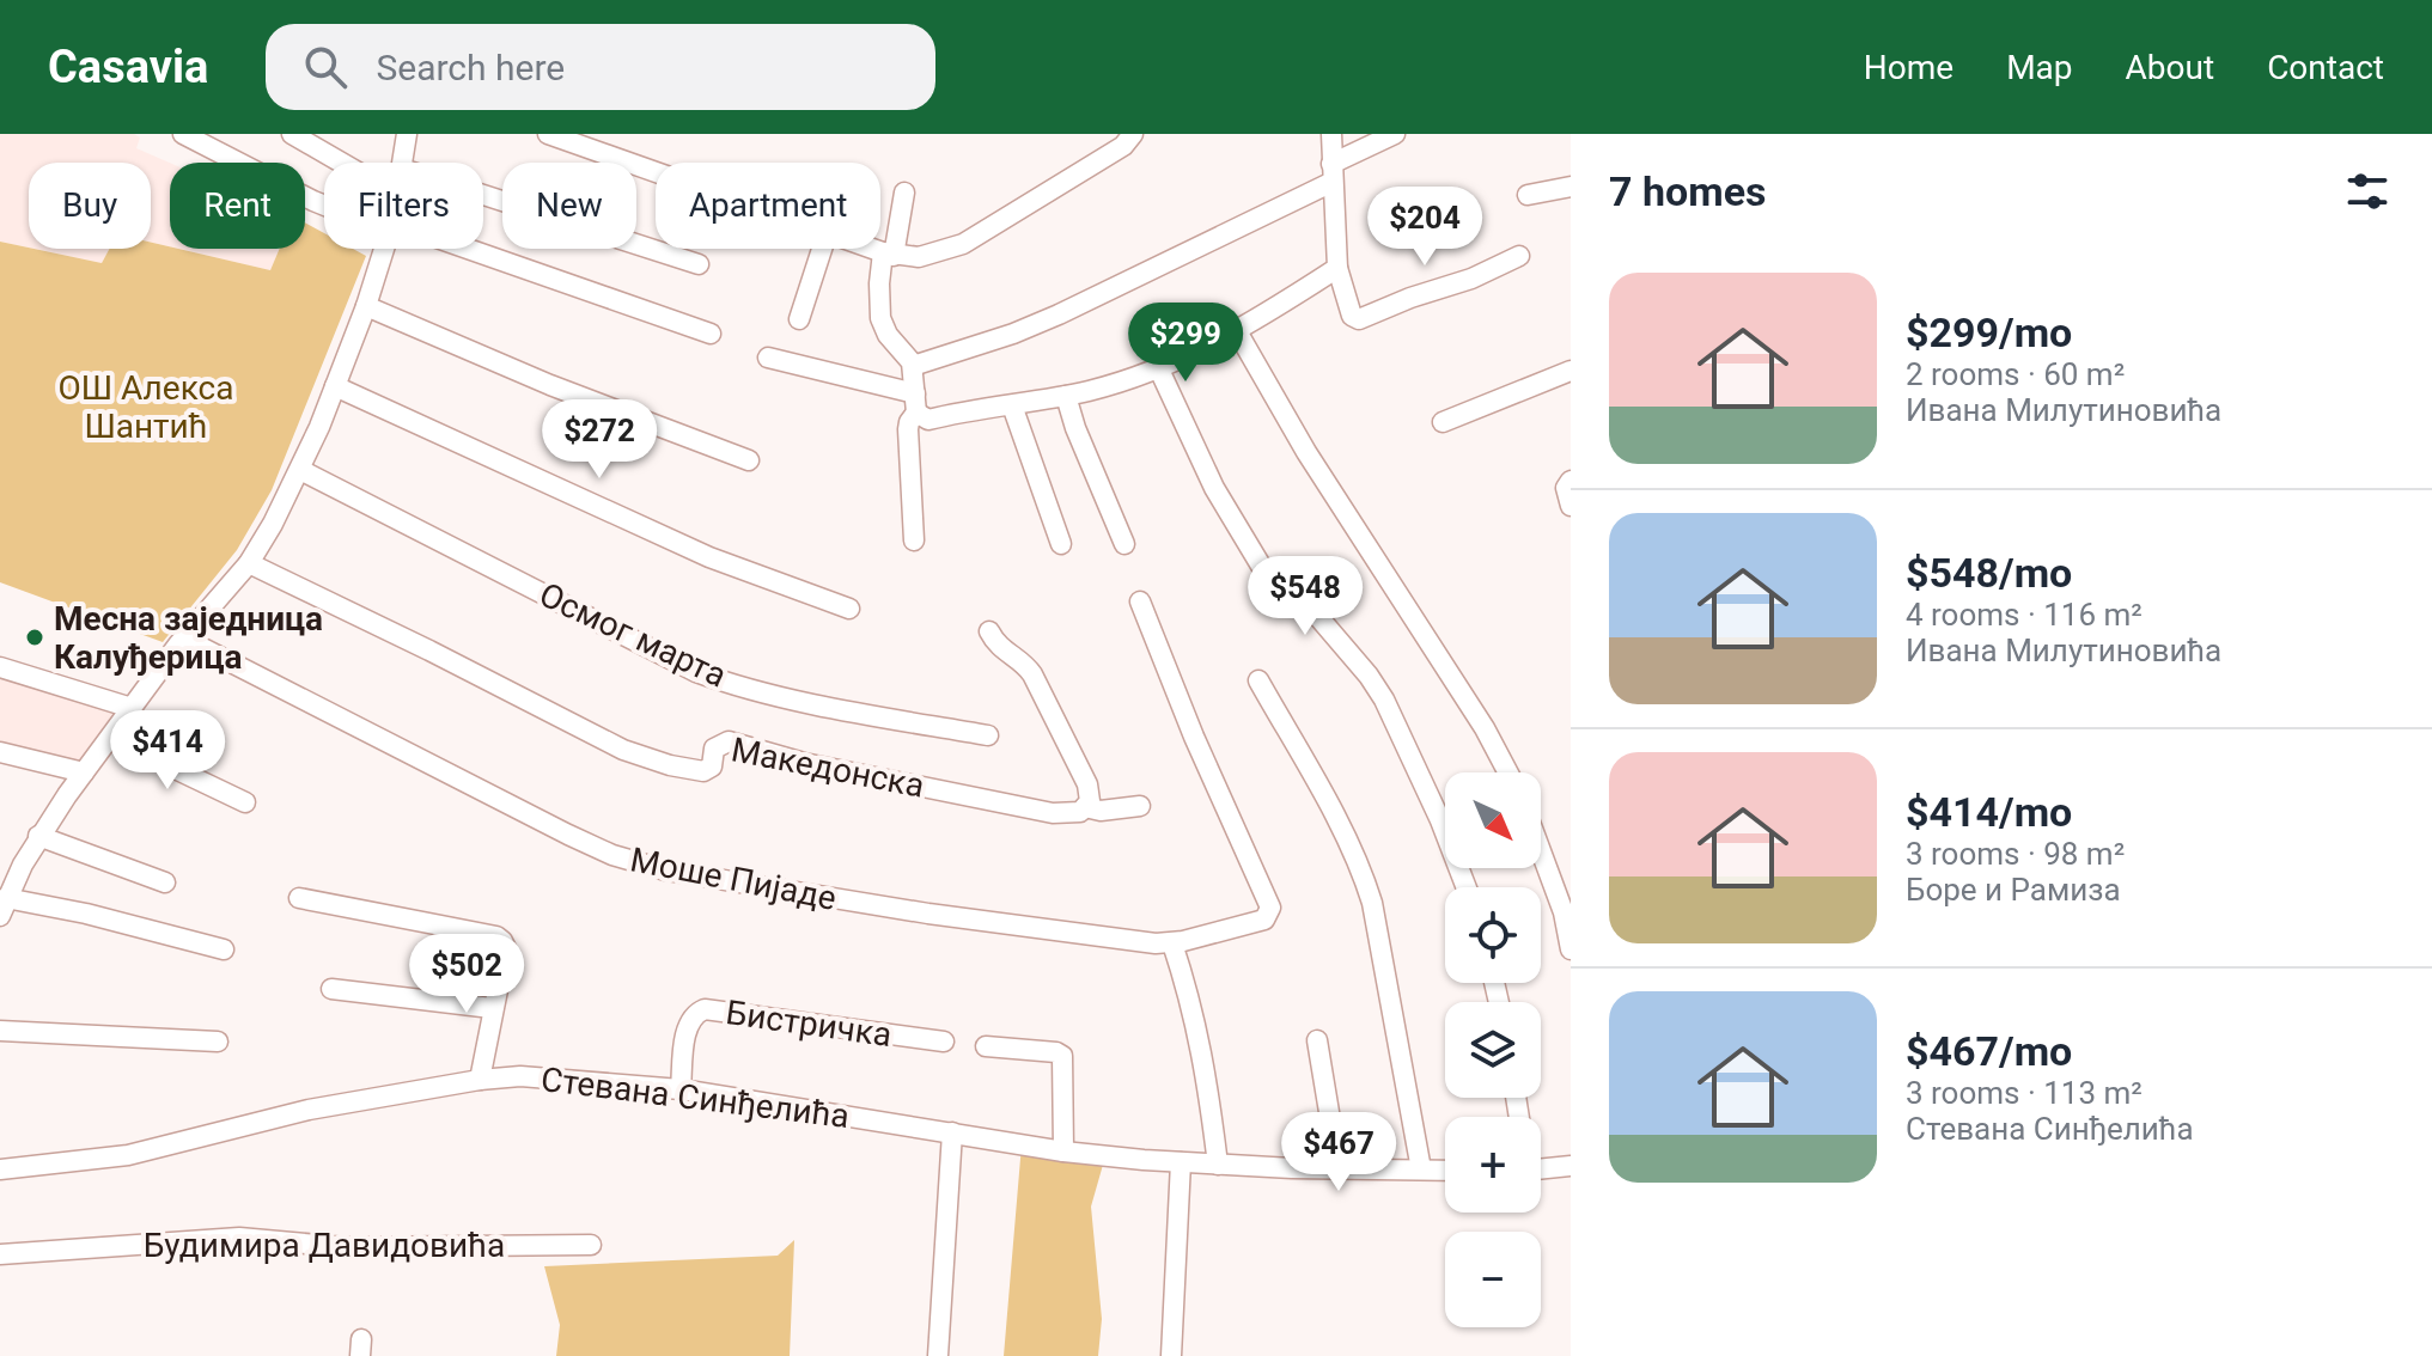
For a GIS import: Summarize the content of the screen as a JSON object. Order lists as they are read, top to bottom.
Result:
{
  "streets": {
    "street": [
      "Осмог марта",
      "Македонска",
      "Моше Пијаде",
      "Бистричка",
      "Стевана Синђелића",
      "Будимира Давидовића"
    ]
  },
  "crossings": [
    ["Бистричка", "Стевана Синђелића"]
  ],
  "parks": ["ОШ Алекса Шантић"],
  "places": ["Месна заједница Калуђерица"],
  "north": "bottom right",
  "page": {
    "header": "Casavia",
    "search": "Search here",
    "nav": [
      "Home",
      "Map",
      "About",
      "Contact"
    ],
    "heading": "7 homes",
    "chip": [
      "Buy",
      "Rent",
      "Filters",
      "New",
      "Apartment"
    ],
    "price": [
      "$204",
      "$299",
      "$272",
      "$548",
      "$414",
      "$502",
      "$467"
    ],
    "list": [
      {
        "name": "$299/mo",
        "note": "2 rooms · 60 m² · Ивана Милутиновића"
      },
      {
        "name": "$548/mo",
        "note": "4 rooms · 116 m² · Ивана Милутиновића"
      },
      {
        "name": "$414/mo",
        "note": "3 rooms · 98 m² · Боре и Рамиза"
      },
      {
        "name": "$467/mo",
        "note": "3 rooms · 113 m² · Стевана Синђелића"
      }
    ],
    "map_buttons": ["+", "−"]
  }
}
